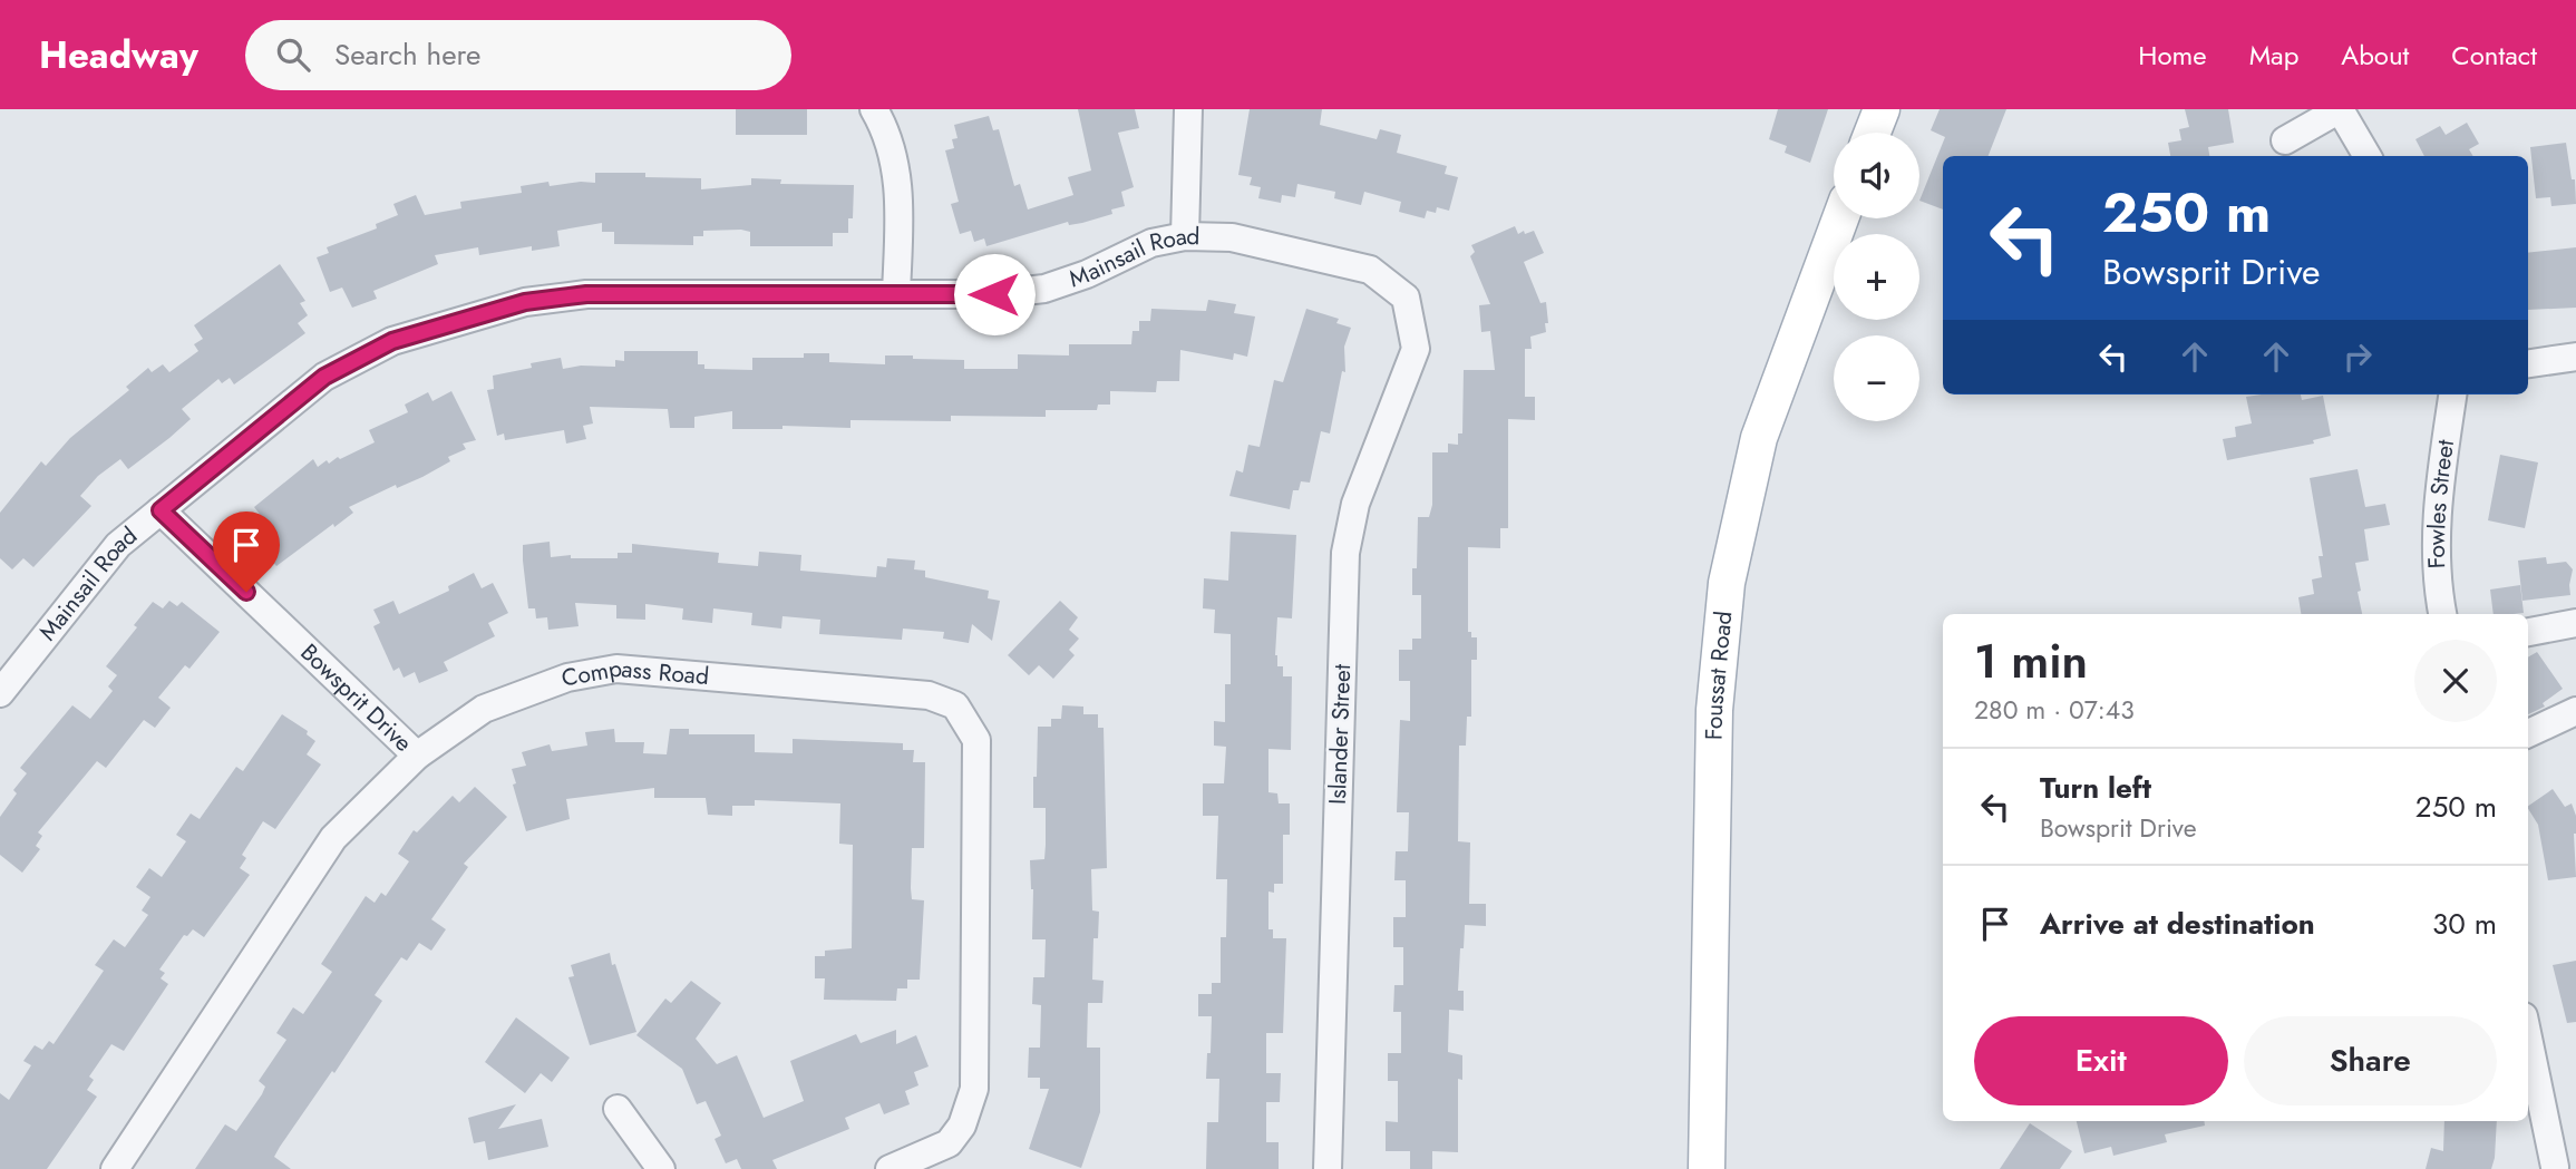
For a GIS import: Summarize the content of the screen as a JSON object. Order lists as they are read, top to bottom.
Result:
{
  "streets": {
    "main road": ["Foussat Road"],
    "street": [
      "Mainsail Road",
      "Fowles Street",
      "Compass Road",
      "Bowsprit Drive",
      "Islander Street"
    ]
  },
  "crossings": [
    ["Mainsail Road", "Bowsprit Drive"],
    ["Mainsail Road", "Islander Street"],
    ["Compass Road", "Bowsprit Drive"]
  ],
  "page": {
    "header": "Headway",
    "search": "Search here",
    "nav": [
      "Home",
      "Map",
      "About",
      "Contact"
    ],
    "map_buttons": ["+", "−"],
    "turn": ["250 m", "Bowsprit Drive"],
    "heading": ["1 min", "280 m · 07:43"],
    "list": [
      {
        "name": "Turn left",
        "note": "Bowsprit Drive",
        "value": "250 m"
      },
      {
        "name": "Arrive at destination",
        "value": "30 m"
      }
    ],
    "buttons": ["Exit", "Share"]
  }
}
